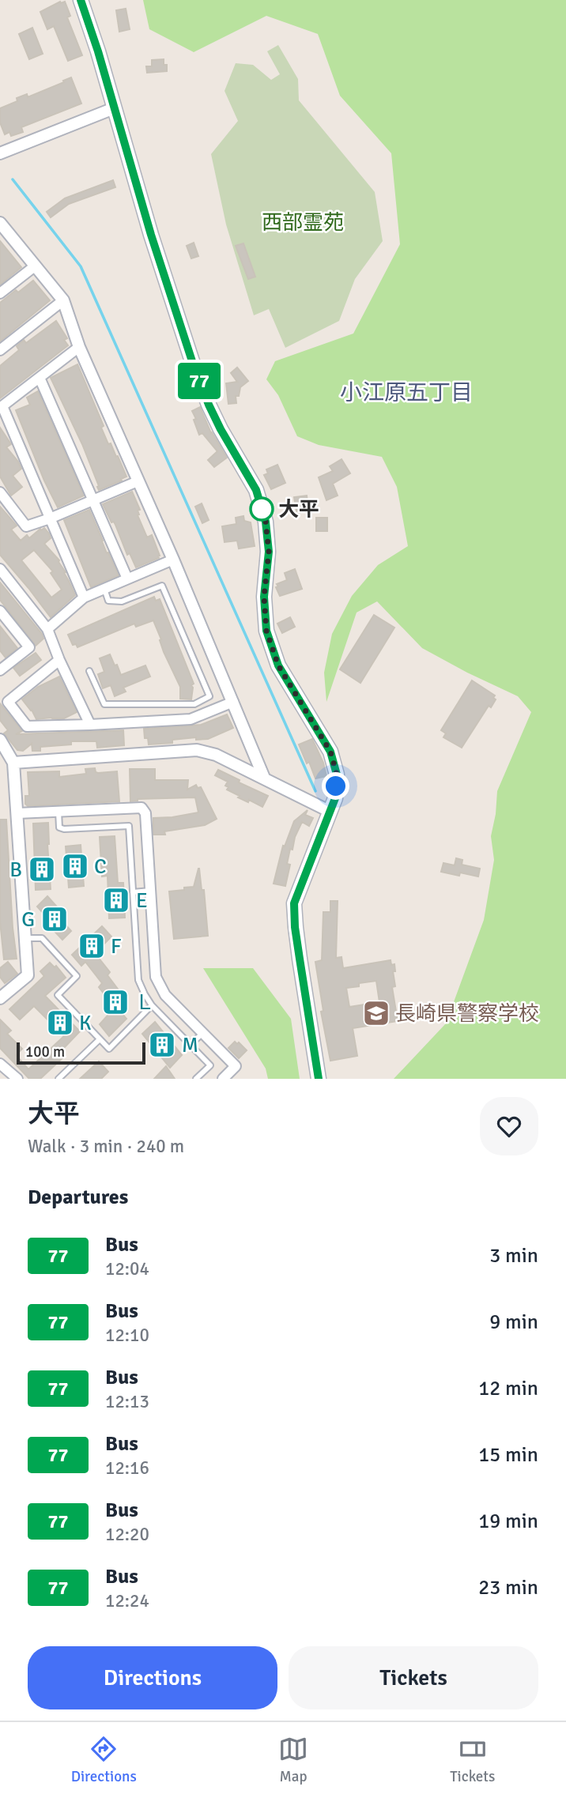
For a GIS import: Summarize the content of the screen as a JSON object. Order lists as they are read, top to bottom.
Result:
{
  "districts": ["小江原五丁目"],
  "parks": ["西部霊苑"],
  "places": {
    "other": ["大平"],
    "building": [
      "C",
      "B",
      "E",
      "G",
      "F",
      "Ｌ",
      "K",
      "M"
    ],
    "school or university": ["長崎県警察学校"]
  },
  "lines": ["bus line 77"],
  "scale_bar": "100 m",
  "page": {
    "on_map": "77",
    "scale": "100 m",
    "heading": [
      ["大平", "Walk · 3 min · 240 m"],
      "Departures"
    ],
    "list": [
      {
        "mark": "77",
        "name": "Bus",
        "note": "12:04",
        "value": "3 min"
      },
      {
        "mark": "77",
        "name": "Bus",
        "note": "12:10",
        "value": "9 min"
      },
      {
        "mark": "77",
        "name": "Bus",
        "note": "12:13",
        "value": "12 min"
      },
      {
        "mark": "77",
        "name": "Bus",
        "note": "12:16",
        "value": "15 min"
      },
      {
        "mark": "77",
        "name": "Bus",
        "note": "12:20",
        "value": "19 min"
      },
      {
        "mark": "77",
        "name": "Bus",
        "note": "12:24",
        "value": "23 min"
      }
    ],
    "buttons": ["Directions", "Tickets"],
    "tabs": ["Directions", "Map", "Tickets"]
  }
}
